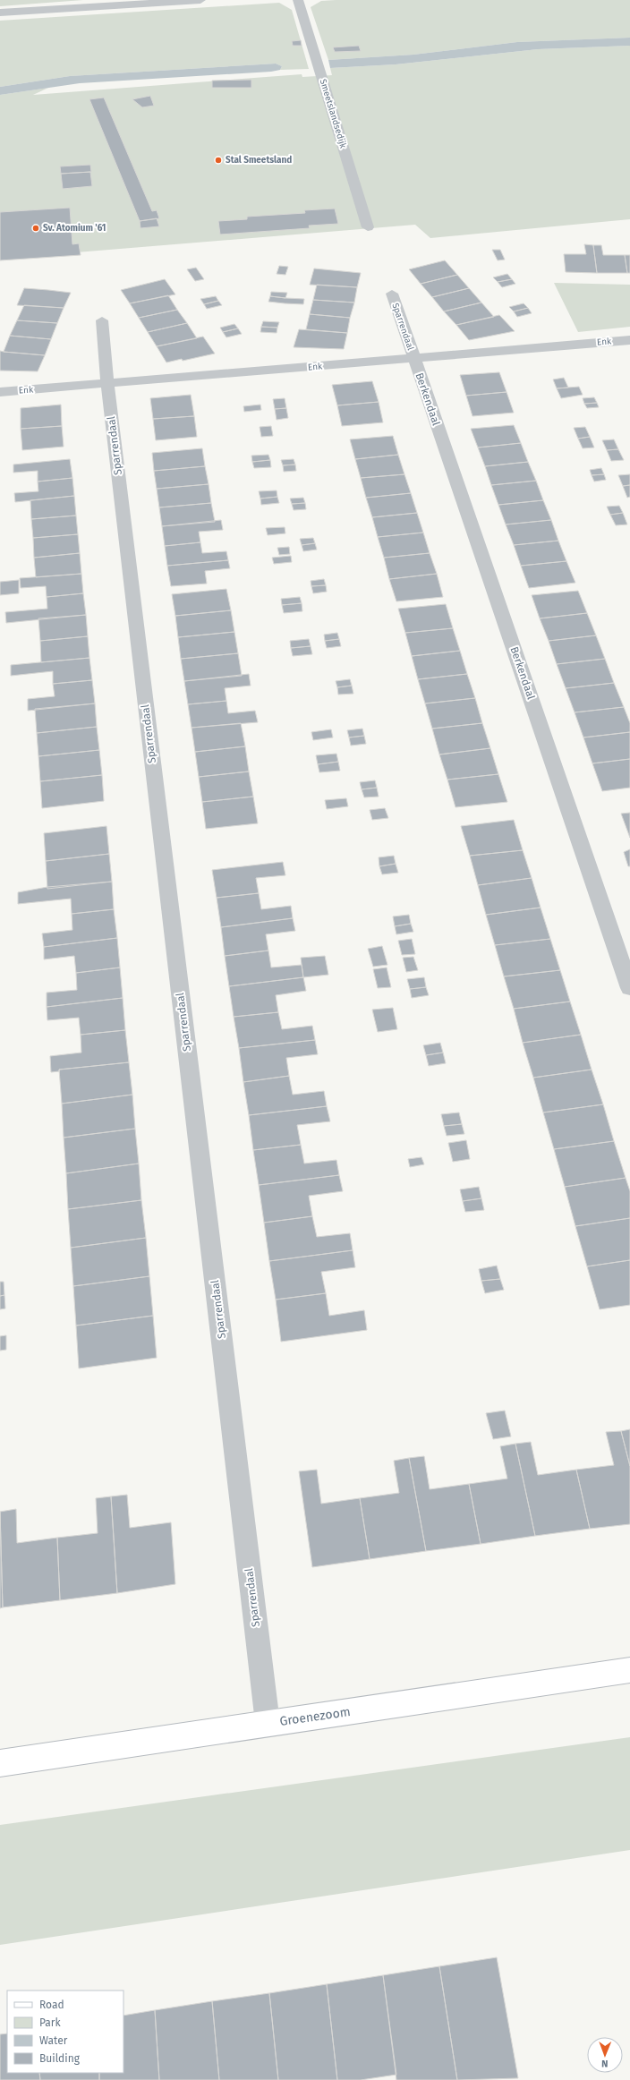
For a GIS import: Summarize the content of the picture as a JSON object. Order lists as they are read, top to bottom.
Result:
{
  "streets": {
    "street": [
      "Smeetslandsedijk",
      "Sparrendaal",
      "Enk",
      "Berkendaal",
      "Groenezoom"
    ]
  },
  "crossings": [
    ["Sparrendaal", "Enk"],
    ["Sparrendaal", "Berkendaal"],
    ["Sparrendaal", "Groenezoom"],
    ["Enk", "Berkendaal"]
  ],
  "places": ["Stal Smeetsland", "Sv. Atomium '61"],
  "legend": [
    "Road",
    "Park",
    "Water",
    "Building"
  ],
  "north": "bottom"
}
